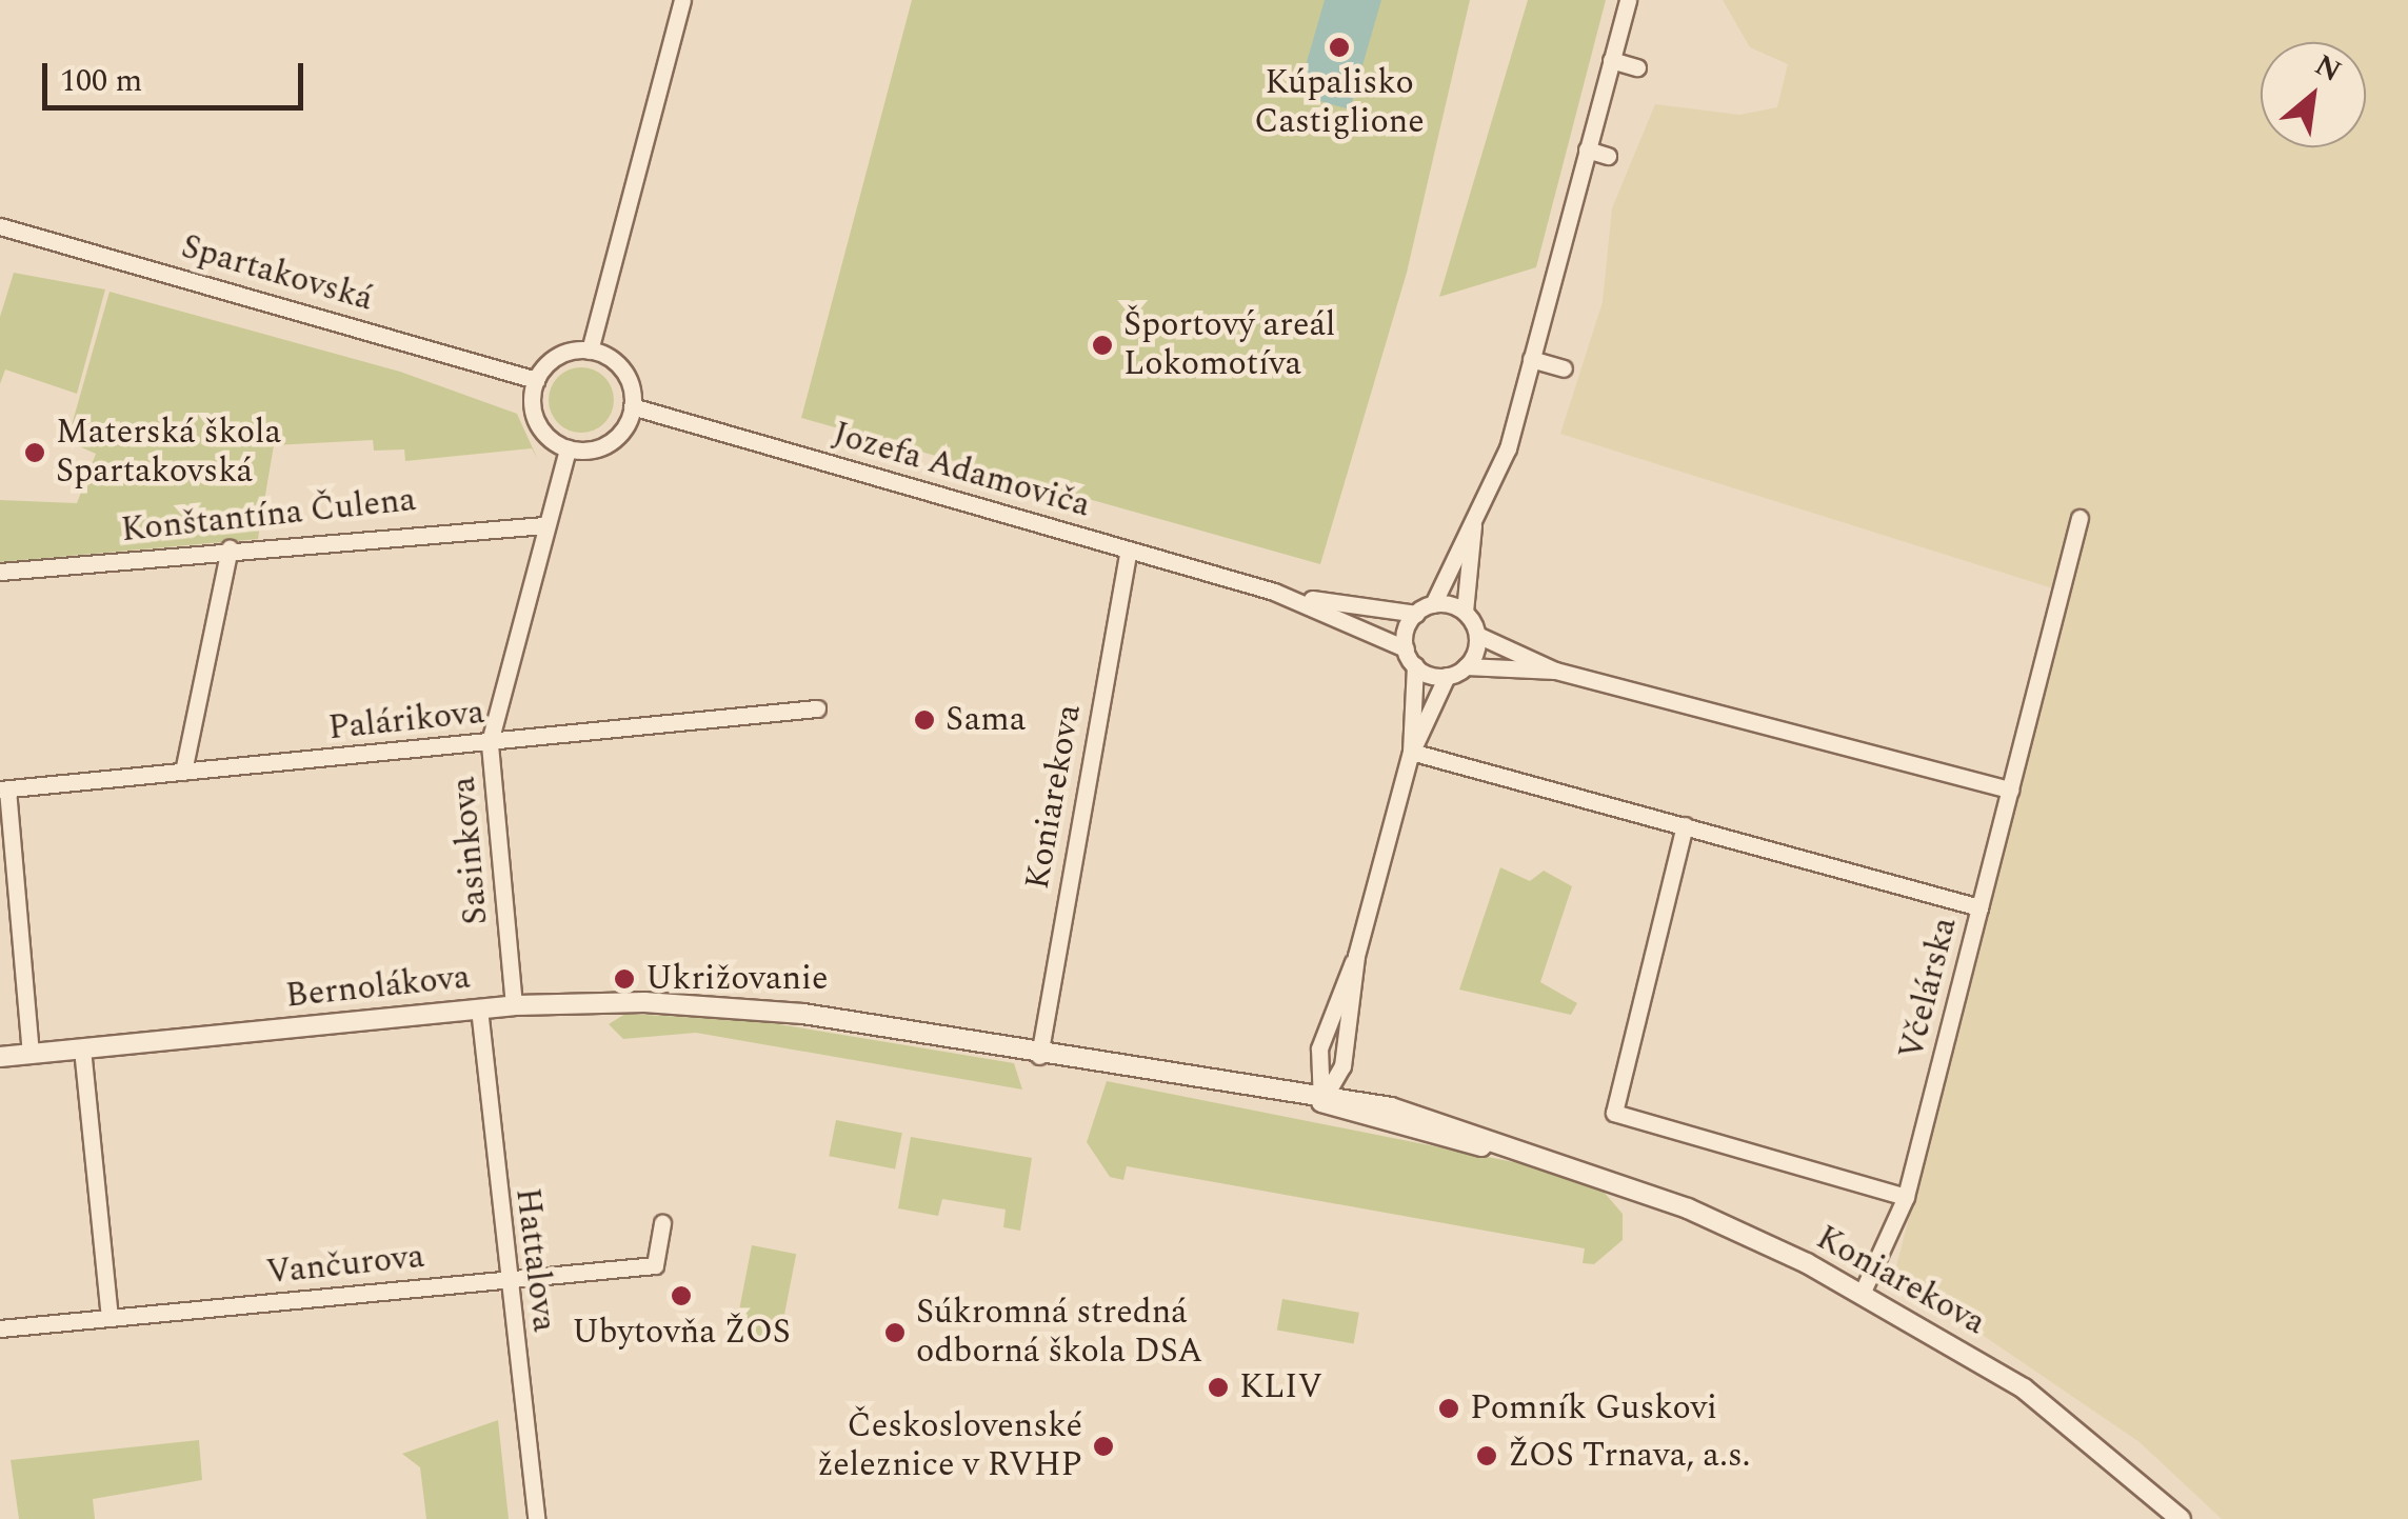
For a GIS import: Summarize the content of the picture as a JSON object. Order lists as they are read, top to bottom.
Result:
{
  "streets": {
    "street": [
      "Spartakovská",
      "Jozefa Adamoviča",
      "Konštantína Čulena",
      "Palárikova",
      "Koniarekova",
      "Sasinkova",
      "Bernolákova",
      "Včelárska",
      "Hattalova",
      "Vančurova"
    ]
  },
  "crossings": [
    ["Spartakovská", "Jozefa Adamoviča"],
    ["Spartakovská", "Sasinkova"],
    ["Jozefa Adamoviča", "Koniarekova"],
    ["Jozefa Adamoviča", "Sasinkova"],
    ["Konštantína Čulena", "Sasinkova"],
    ["Palárikova", "Sasinkova"],
    ["Koniarekova", "Bernolákova"],
    ["Koniarekova", "Včelárska"],
    ["Sasinkova", "Bernolákova"],
    ["Bernolákova", "Hattalova"],
    ["Hattalova", "Vančurova"]
  ],
  "places": [
    "Kúpalisko Castiglione",
    "Športový areál Lokomotíva",
    "Materská škola Spartakovská",
    "Sama",
    "Ukrižovanie",
    "Ubytovňa ŽOS",
    "Súkromná stredná odborná škola DSA",
    "KLIV",
    "Pomník Guskovi",
    "Československé železnice v RVHP",
    "ŽOS Trnava, a.s."
  ],
  "scale_bar": "100 m",
  "north": "top right"
}
